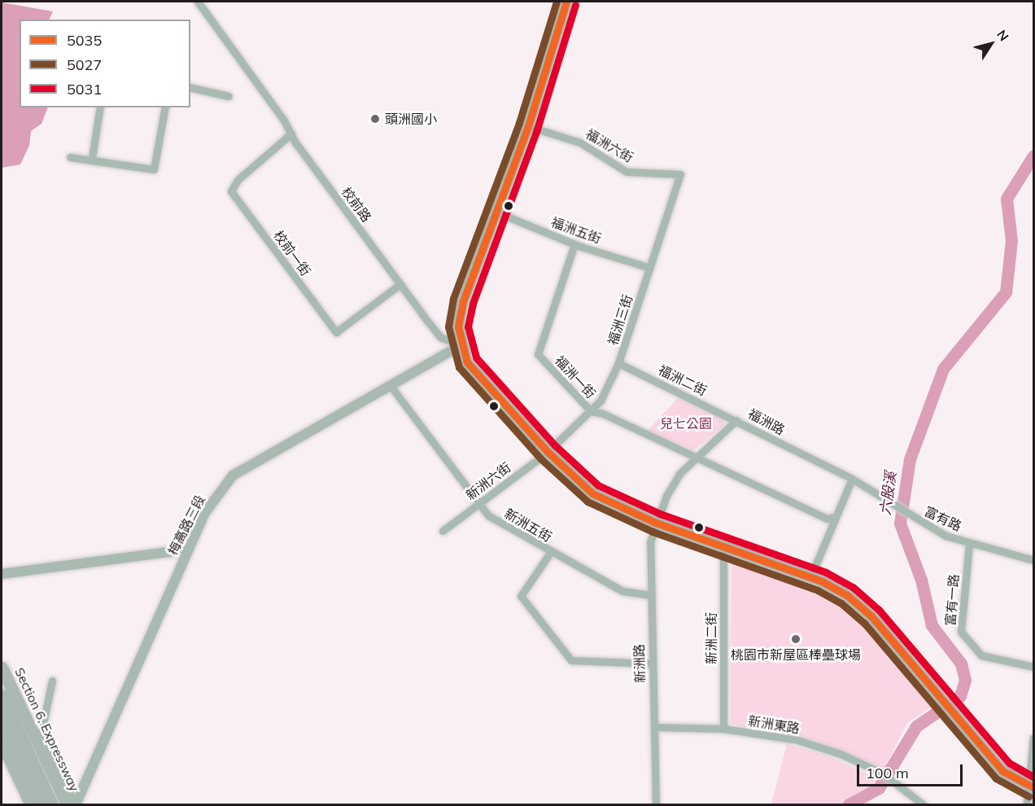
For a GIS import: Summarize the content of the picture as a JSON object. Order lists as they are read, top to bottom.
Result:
{
  "streets": {
    "main road": ["Section 6, Expressway"],
    "street": [
      "福洲六街",
      "校前路",
      "福洲五街",
      "校前一街",
      "福洲三街",
      "福洲一街",
      "福洲二街",
      "福洲路",
      "新洲六街",
      "富有路",
      "梅高路三段",
      "新洲五街",
      "富有一路",
      "新洲二街",
      "新洲路",
      "新洲東路"
    ]
  },
  "crossings": [
    ["福洲六街", "福洲三街"],
    ["校前路", "校前一街"],
    ["校前路", "梅高路三段"],
    ["福洲五街", "福洲三街"],
    ["福洲五街", "福洲一街"],
    ["福洲三街", "福洲一街"],
    ["福洲三街", "福洲二街"],
    ["福洲三街", "新洲六街"],
    ["福洲一街", "福洲路"],
    ["福洲二街", "福洲路"],
    ["福洲路", "富有路"],
    ["福洲路", "新洲路"],
    ["新洲六街", "新洲五街"],
    ["富有路", "富有一路"],
    ["梅高路三段", "新洲五街"],
    ["新洲五街", "新洲路"],
    ["新洲二街", "新洲東路"],
    ["新洲路", "新洲東路"]
  ],
  "water": ["六股溪"],
  "parks": ["兒七公園"],
  "places": ["頭洲國小", "桃園市新屋區棒壘球場"],
  "lines": ["transit line 5035", "transit line 5027", "transit line 5031"],
  "legend": ["5035", "5027", "5031"],
  "scale_bar": "100 m",
  "north": "top right"
}
